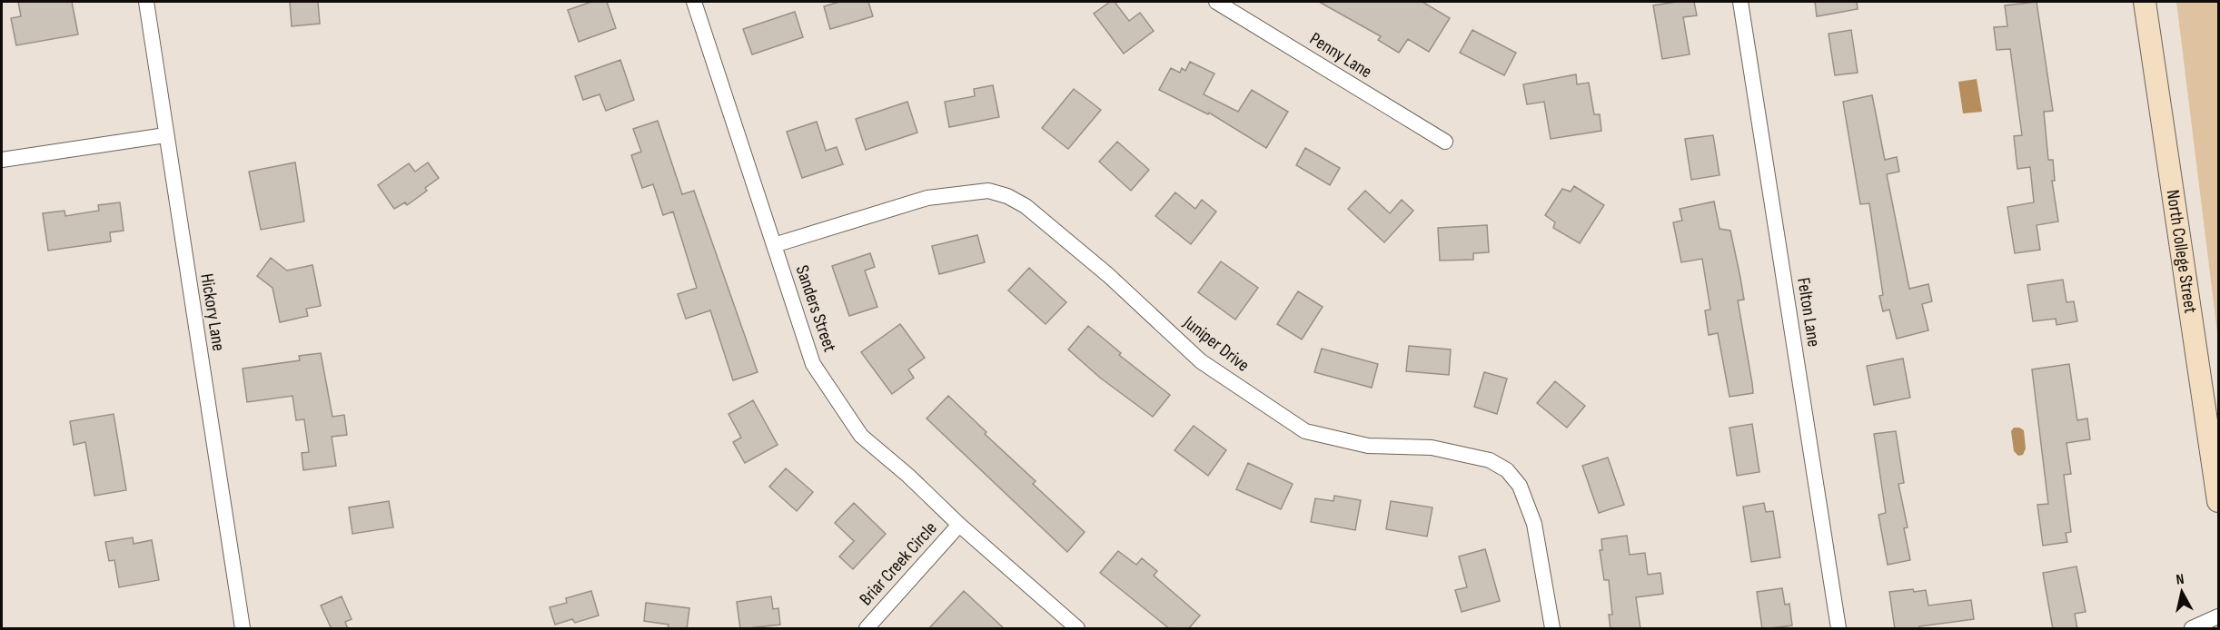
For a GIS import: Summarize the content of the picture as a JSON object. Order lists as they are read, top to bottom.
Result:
{
  "streets": {
    "main road": ["North College Street"],
    "street": [
      "Penny Lane",
      "Sanders Street",
      "Hickory Lane",
      "Felton Lane",
      "Juniper Drive",
      "Briar Creek Circle"
    ]
  },
  "crossings": [
    ["Sanders Street", "Juniper Drive"],
    ["Sanders Street", "Briar Creek Circle"]
  ],
  "north": "top"
}
